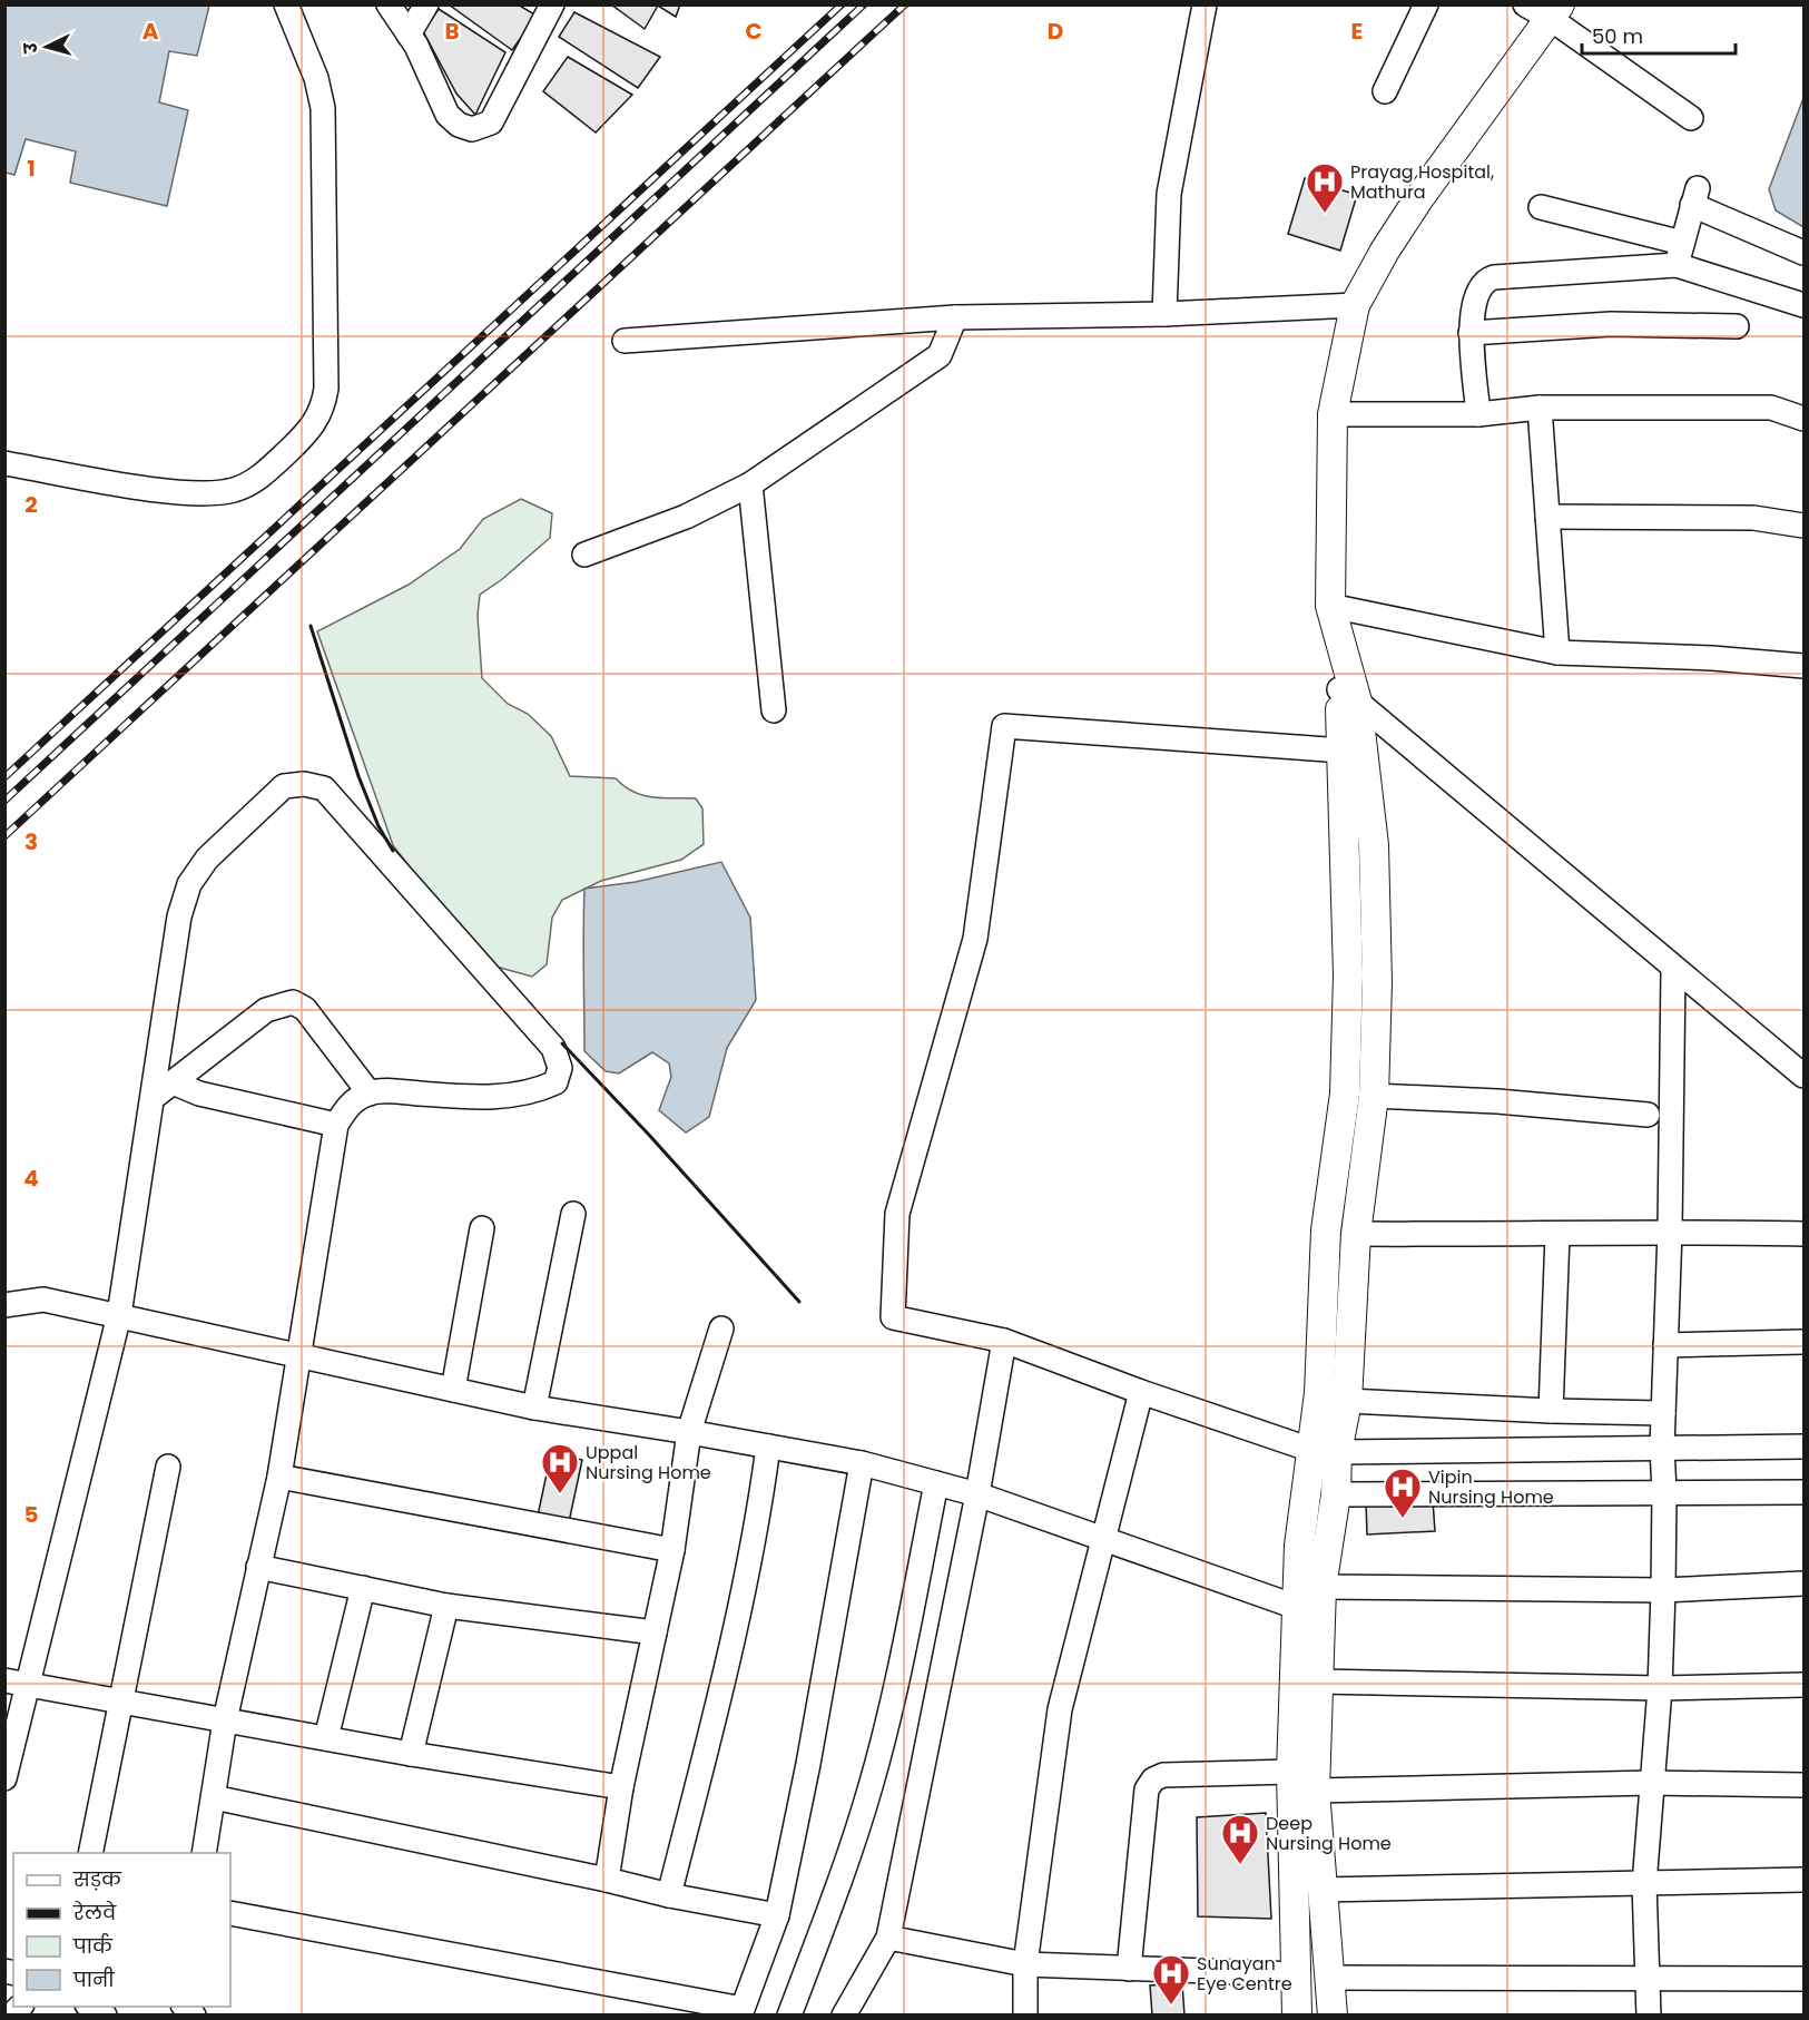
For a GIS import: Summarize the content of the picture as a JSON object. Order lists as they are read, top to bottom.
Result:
{
  "places": {
    "hospital": [
      "Prayag Hospital, Mathura",
      "Uppal Nursing Home",
      "Vipin Nursing Home",
      "Deep Nursing Home",
      "Sunayan Eye Centre"
    ]
  },
  "legend": [
    "सड़क",
    "रेलवे",
    "पार्क",
    "पानी"
  ],
  "scale_bar": "50 m",
  "north": "left",
  "grid": {
    "columns": [
      "A",
      "B",
      "C",
      "D",
      "E"
    ],
    "rows": [
      "1",
      "2",
      "3",
      "4",
      "5"
    ]
  }
}
